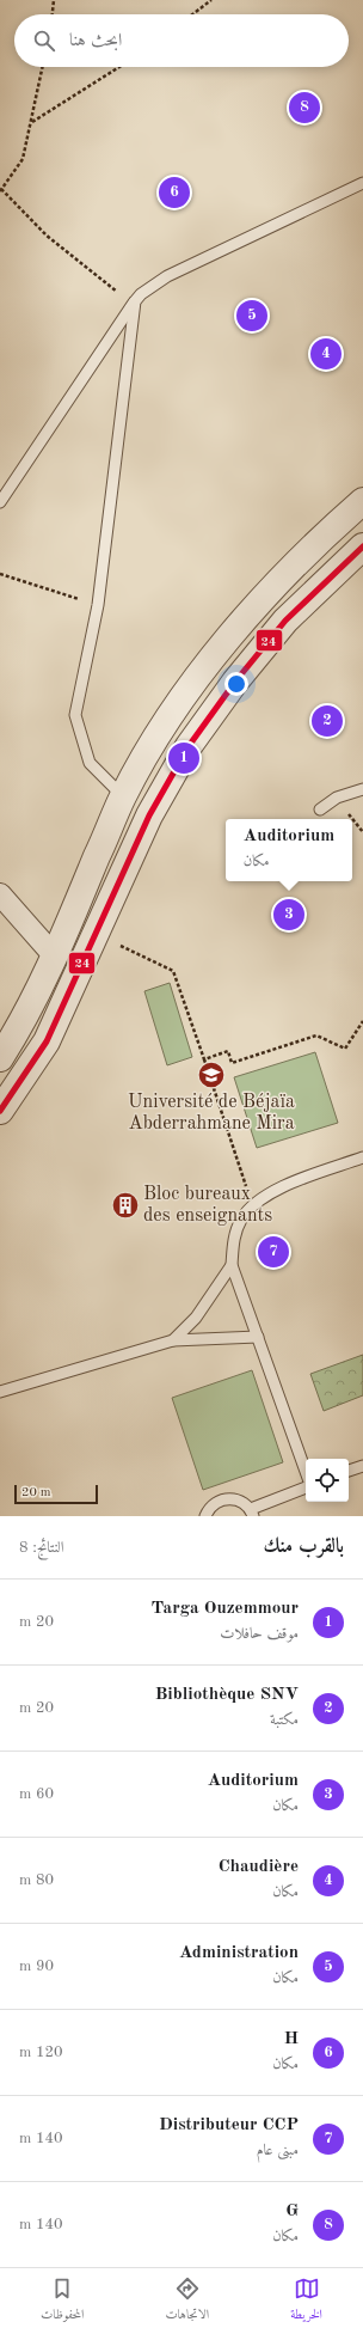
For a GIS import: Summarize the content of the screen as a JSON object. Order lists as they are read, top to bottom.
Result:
{
  "places": {
    "school or university": ["Université de Béjaïa Abderrahmane Mira"],
    "building": ["Bloc bureaux des enseignants"]
  },
  "lines": ["transit line 24"],
  "scale_bar": "20 m",
  "page": {
    "search": "ابحث هنا",
    "pins": [
      "8",
      "6",
      "5",
      "4",
      "2",
      "1",
      "3",
      "7"
    ],
    "popup": ["Auditorium", "مكان"],
    "scale": "20 m",
    "heading": ["بالقرب منك", "النتائج: 8"],
    "list": [
      {
        "mark": "1",
        "name": "Targa Ouzemmour",
        "note": "موقف حافلات",
        "value": "20 m"
      },
      {
        "mark": "2",
        "name": "Bibliothèque SNV",
        "note": "مكتبة",
        "value": "20 m"
      },
      {
        "mark": "3",
        "name": "Auditorium",
        "note": "مكان",
        "value": "60 m"
      },
      {
        "mark": "4",
        "name": "Chaudière",
        "note": "مكان",
        "value": "80 m"
      },
      {
        "mark": "5",
        "name": "Administration",
        "note": "مكان",
        "value": "90 m"
      },
      {
        "mark": "6",
        "name": "H",
        "note": "مكان",
        "value": "120 m"
      },
      {
        "mark": "7",
        "name": "Distributeur CCP",
        "note": "مبنى عام",
        "value": "140 m"
      },
      {
        "mark": "8",
        "name": "G",
        "note": "مكان",
        "value": "140 m"
      }
    ],
    "nav": ["الخريطة", "الاتجاهات", "المحفوظات"]
  }
}
